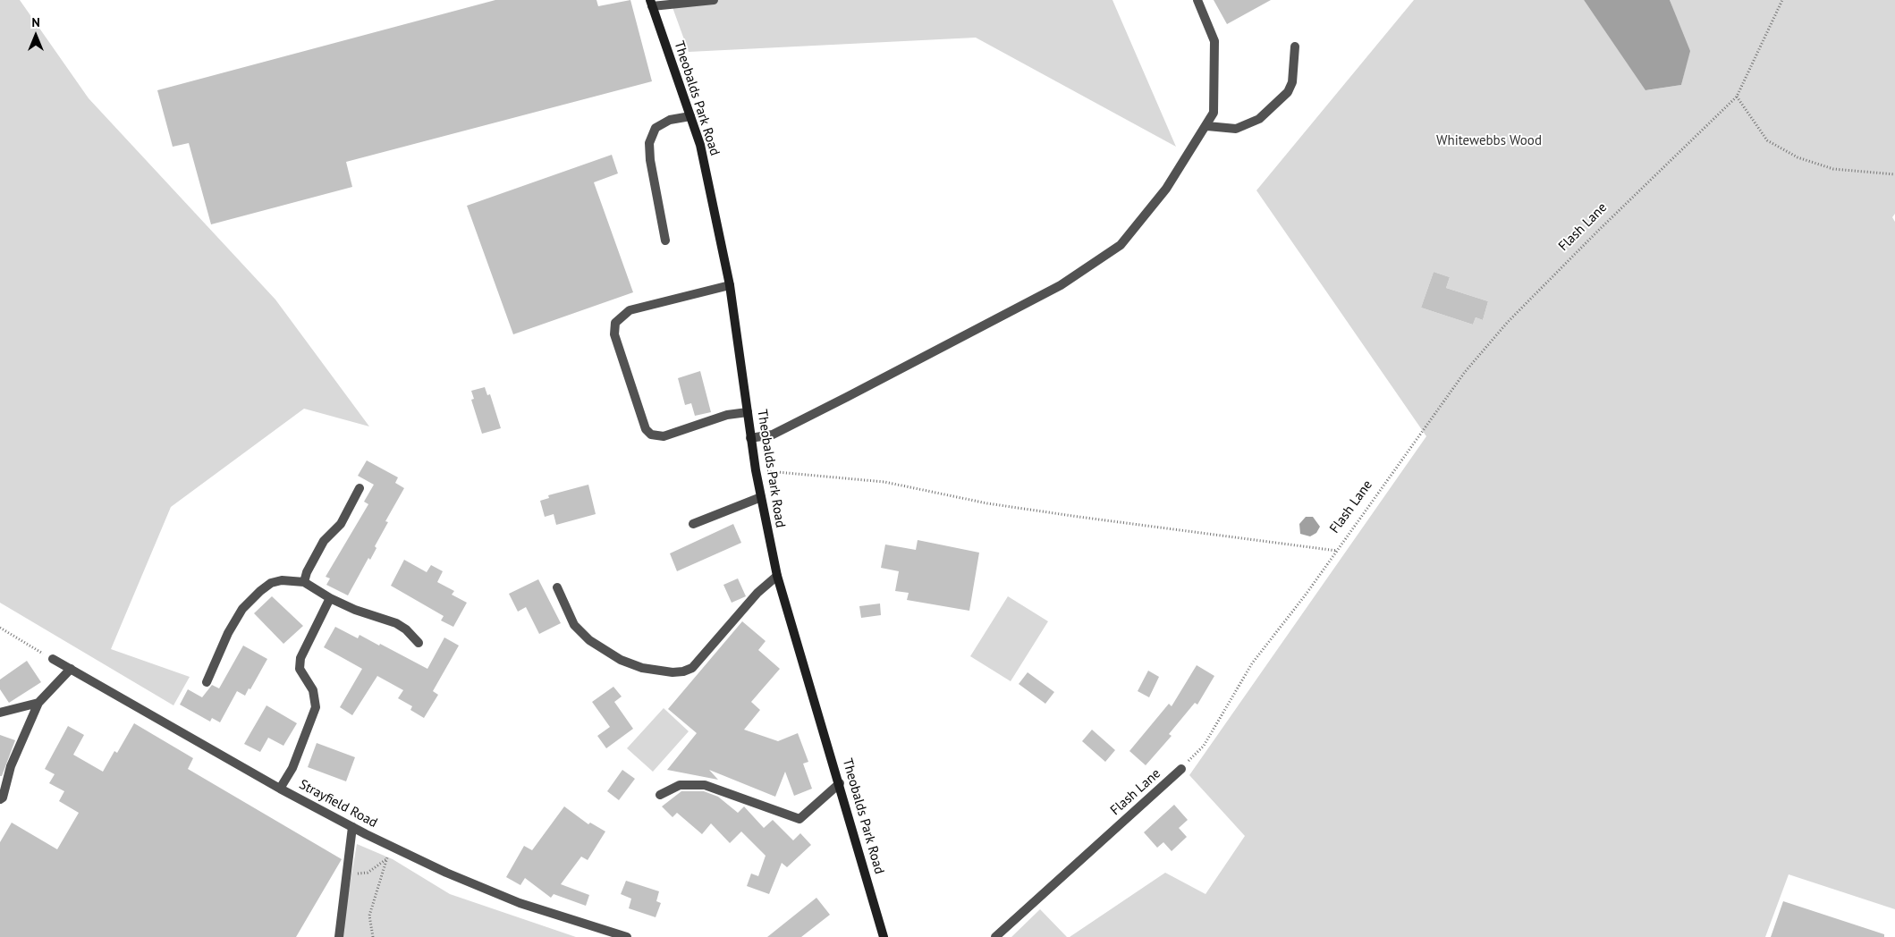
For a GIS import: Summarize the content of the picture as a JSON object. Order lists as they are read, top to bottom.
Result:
{
  "streets": {
    "street": ["Theobalds Park Road", "Flash Lane", "Strayfield Road"]
  },
  "parks": ["Whitewebbs Wood"],
  "north": "top"
}
